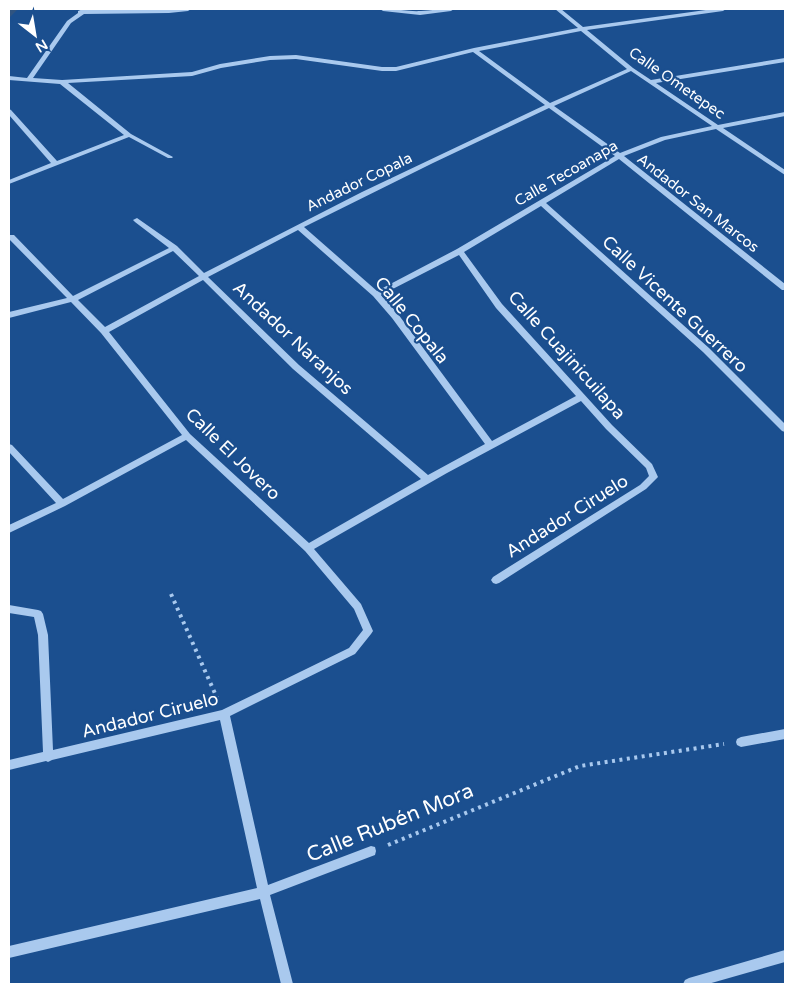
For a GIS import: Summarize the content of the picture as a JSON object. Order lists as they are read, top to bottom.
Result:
{
  "streets": {
    "street": [
      "Calle Ometepec",
      "Calle Tecoanapa",
      "Andador Copala",
      "Andador San Marcos",
      "Calle Vicente Guerrero",
      "Calle Copala",
      "Andador Naranjos",
      "Calle Cuajinicuilapa",
      "Calle El Jovero",
      "Andador Ciruelo",
      "Calle Rubén Mora"
    ]
  },
  "crossings": [
    ["Calle Ometepec", "Calle Tecoanapa"],
    ["Calle Ometepec", "Andador Copala"],
    ["Calle Tecoanapa", "Andador San Marcos"],
    ["Calle Tecoanapa", "Calle Vicente Guerrero"],
    ["Calle Tecoanapa", "Calle Copala"],
    ["Calle Tecoanapa", "Calle Cuajinicuilapa"],
    ["Andador Copala", "Andador San Marcos"],
    ["Andador Copala", "Calle Copala"],
    ["Andador Copala", "Andador Naranjos"],
    ["Andador Copala", "Calle El Jovero"],
    ["Calle Cuajinicuilapa", "Andador Ciruelo"],
    ["Calle El Jovero", "Andador Ciruelo"]
  ],
  "north": "bottom right"
}
